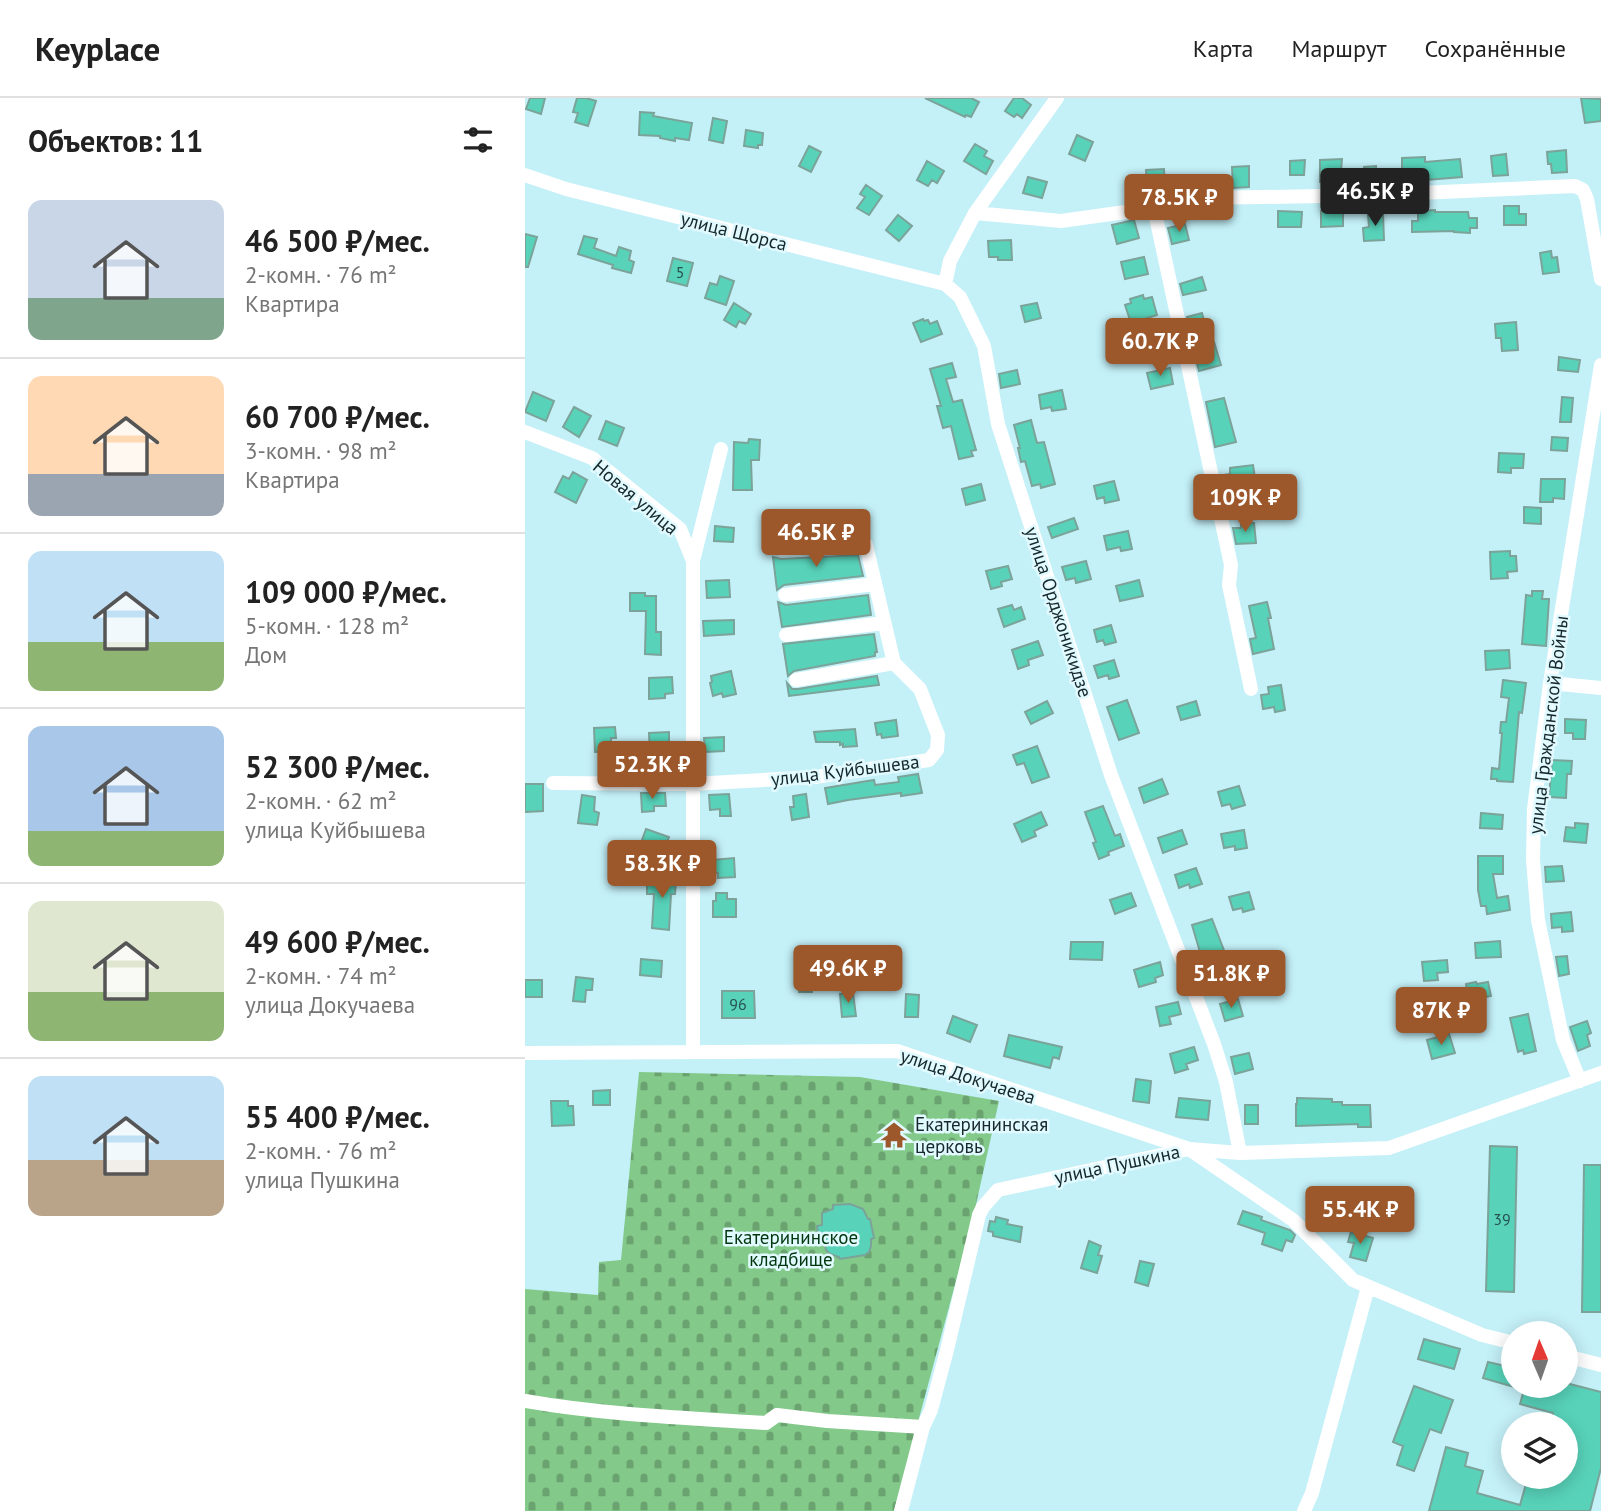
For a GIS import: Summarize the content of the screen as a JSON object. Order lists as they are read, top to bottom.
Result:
{
  "streets": {
    "street": [
      "улица Щорса",
      "Новая улица",
      "улица Орджоникидзе",
      "улица Гражданской Войны",
      "улица Куйбышева",
      "улица Докучаева",
      "улица Пушкина"
    ]
  },
  "crossings": [
    ["улица Щорса", "улица Орджоникидзе"],
    ["улица Орджоникидзе", "улица Докучаева"],
    ["улица Гражданской Войны", "улица Докучаева"],
    ["улица Докучаева", "улица Пушкина"]
  ],
  "parks": ["Екатерининское кладбище"],
  "places": {
    "temple": ["Екатерининская церковь"]
  },
  "house_numbers": ["5", "96", "39"],
  "north": "top",
  "page": {
    "header": "Keyplace",
    "nav": ["Карта", "Маршрут", "Сохранённые"],
    "heading": "Объектов: 11",
    "price": [
      "46.5K ₽",
      "78.5K ₽",
      "60.7K ₽",
      "109K ₽",
      "46.5K ₽",
      "52.3K ₽",
      "58.3K ₽",
      "49.6K ₽",
      "51.8K ₽",
      "87K ₽",
      "55.4K ₽"
    ],
    "list": [
      {
        "name": "46 500 ₽/мес.",
        "note": "2-комн. · 76 m² · Квартира"
      },
      {
        "name": "60 700 ₽/мес.",
        "note": "3-комн. · 98 m² · Квартира"
      },
      {
        "name": "109 000 ₽/мес.",
        "note": "5-комн. · 128 m² · Дом"
      },
      {
        "name": "52 300 ₽/мес.",
        "note": "2-комн. · 62 m² · улица Куйбышева"
      },
      {
        "name": "49 600 ₽/мес.",
        "note": "2-комн. · 74 m² · улица Докучаева"
      },
      {
        "name": "55 400 ₽/мес.",
        "note": "2-комн. · 76 m² · улица Пушкина"
      }
    ]
  }
}
